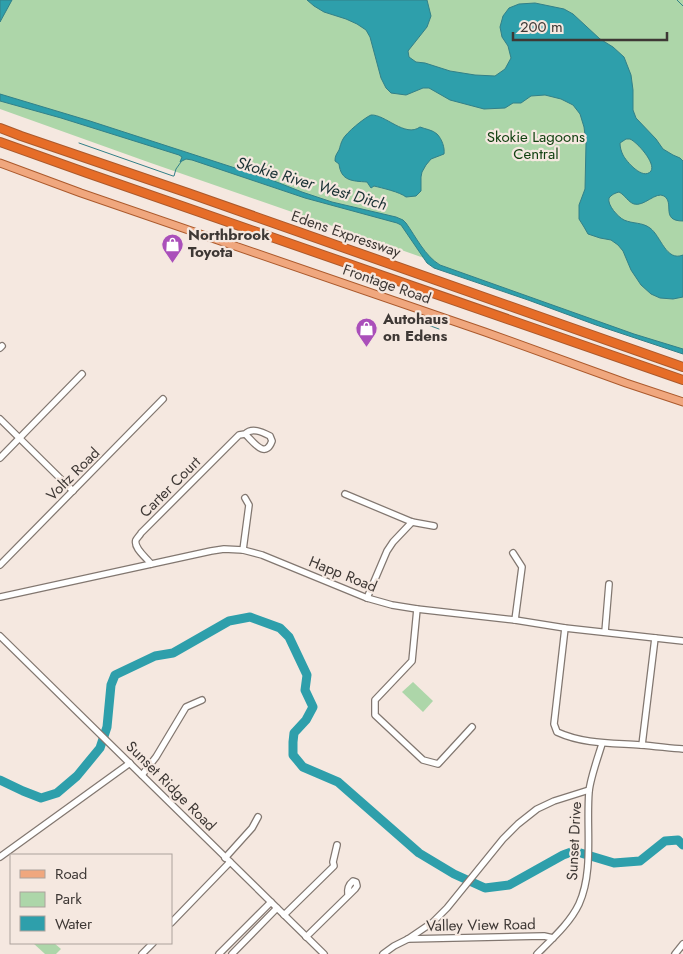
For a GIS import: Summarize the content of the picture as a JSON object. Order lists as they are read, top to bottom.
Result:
{
  "streets": {
    "highway": ["Edens Expressway"],
    "main road": ["Frontage Road"],
    "street": [
      "Voltz Road",
      "Carter Court",
      "Happ Road",
      "Sunset Ridge Road",
      "Sunset Drive",
      "Valley View Road"
    ]
  },
  "crossings": [
    ["Carter Court", "Happ Road"],
    ["Sunset Drive", "Valley View Road"]
  ],
  "water": ["Skokie River West Ditch"],
  "parks": ["Skokie Lagoons Central"],
  "places": {
    "shop": ["Northbrook Toyota", "Autohaus on Edens"]
  },
  "legend": ["Road", "Park", "Water"],
  "scale_bar": "200 m"
}
